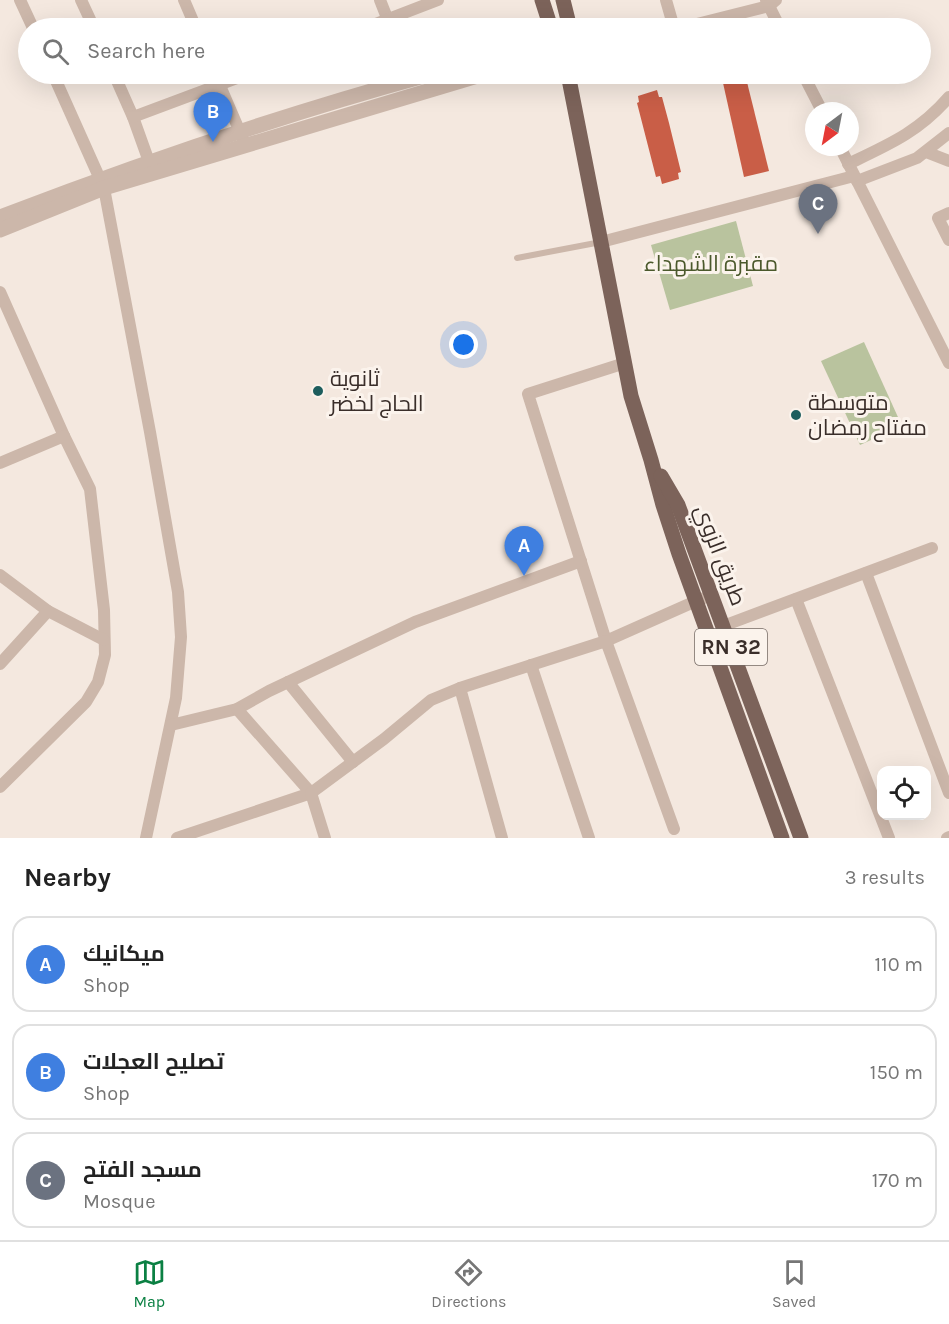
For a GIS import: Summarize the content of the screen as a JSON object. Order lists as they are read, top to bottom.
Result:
{
  "streets": {
    "main road": ["طريق الزوي", "RN 32"]
  },
  "parks": ["مقبرة الشهداء"],
  "places": ["ثانوية الحاج لخضر", "متوسطة مفتاح رمضان"],
  "north": "bottom left",
  "page": {
    "search": "Search here",
    "pins": ["B", "C", "A"],
    "heading": ["Nearby", "3 results"],
    "list": [
      {
        "mark": "A",
        "name": "ميكانيك",
        "note": "Shop",
        "value": "110 m"
      },
      {
        "mark": "B",
        "name": "تصليح العجلات",
        "note": "Shop",
        "value": "150 m"
      },
      {
        "mark": "C",
        "name": "مسجد الفتح",
        "note": "Mosque",
        "value": "170 m"
      }
    ],
    "nav": ["Map", "Directions", "Saved"]
  }
}
